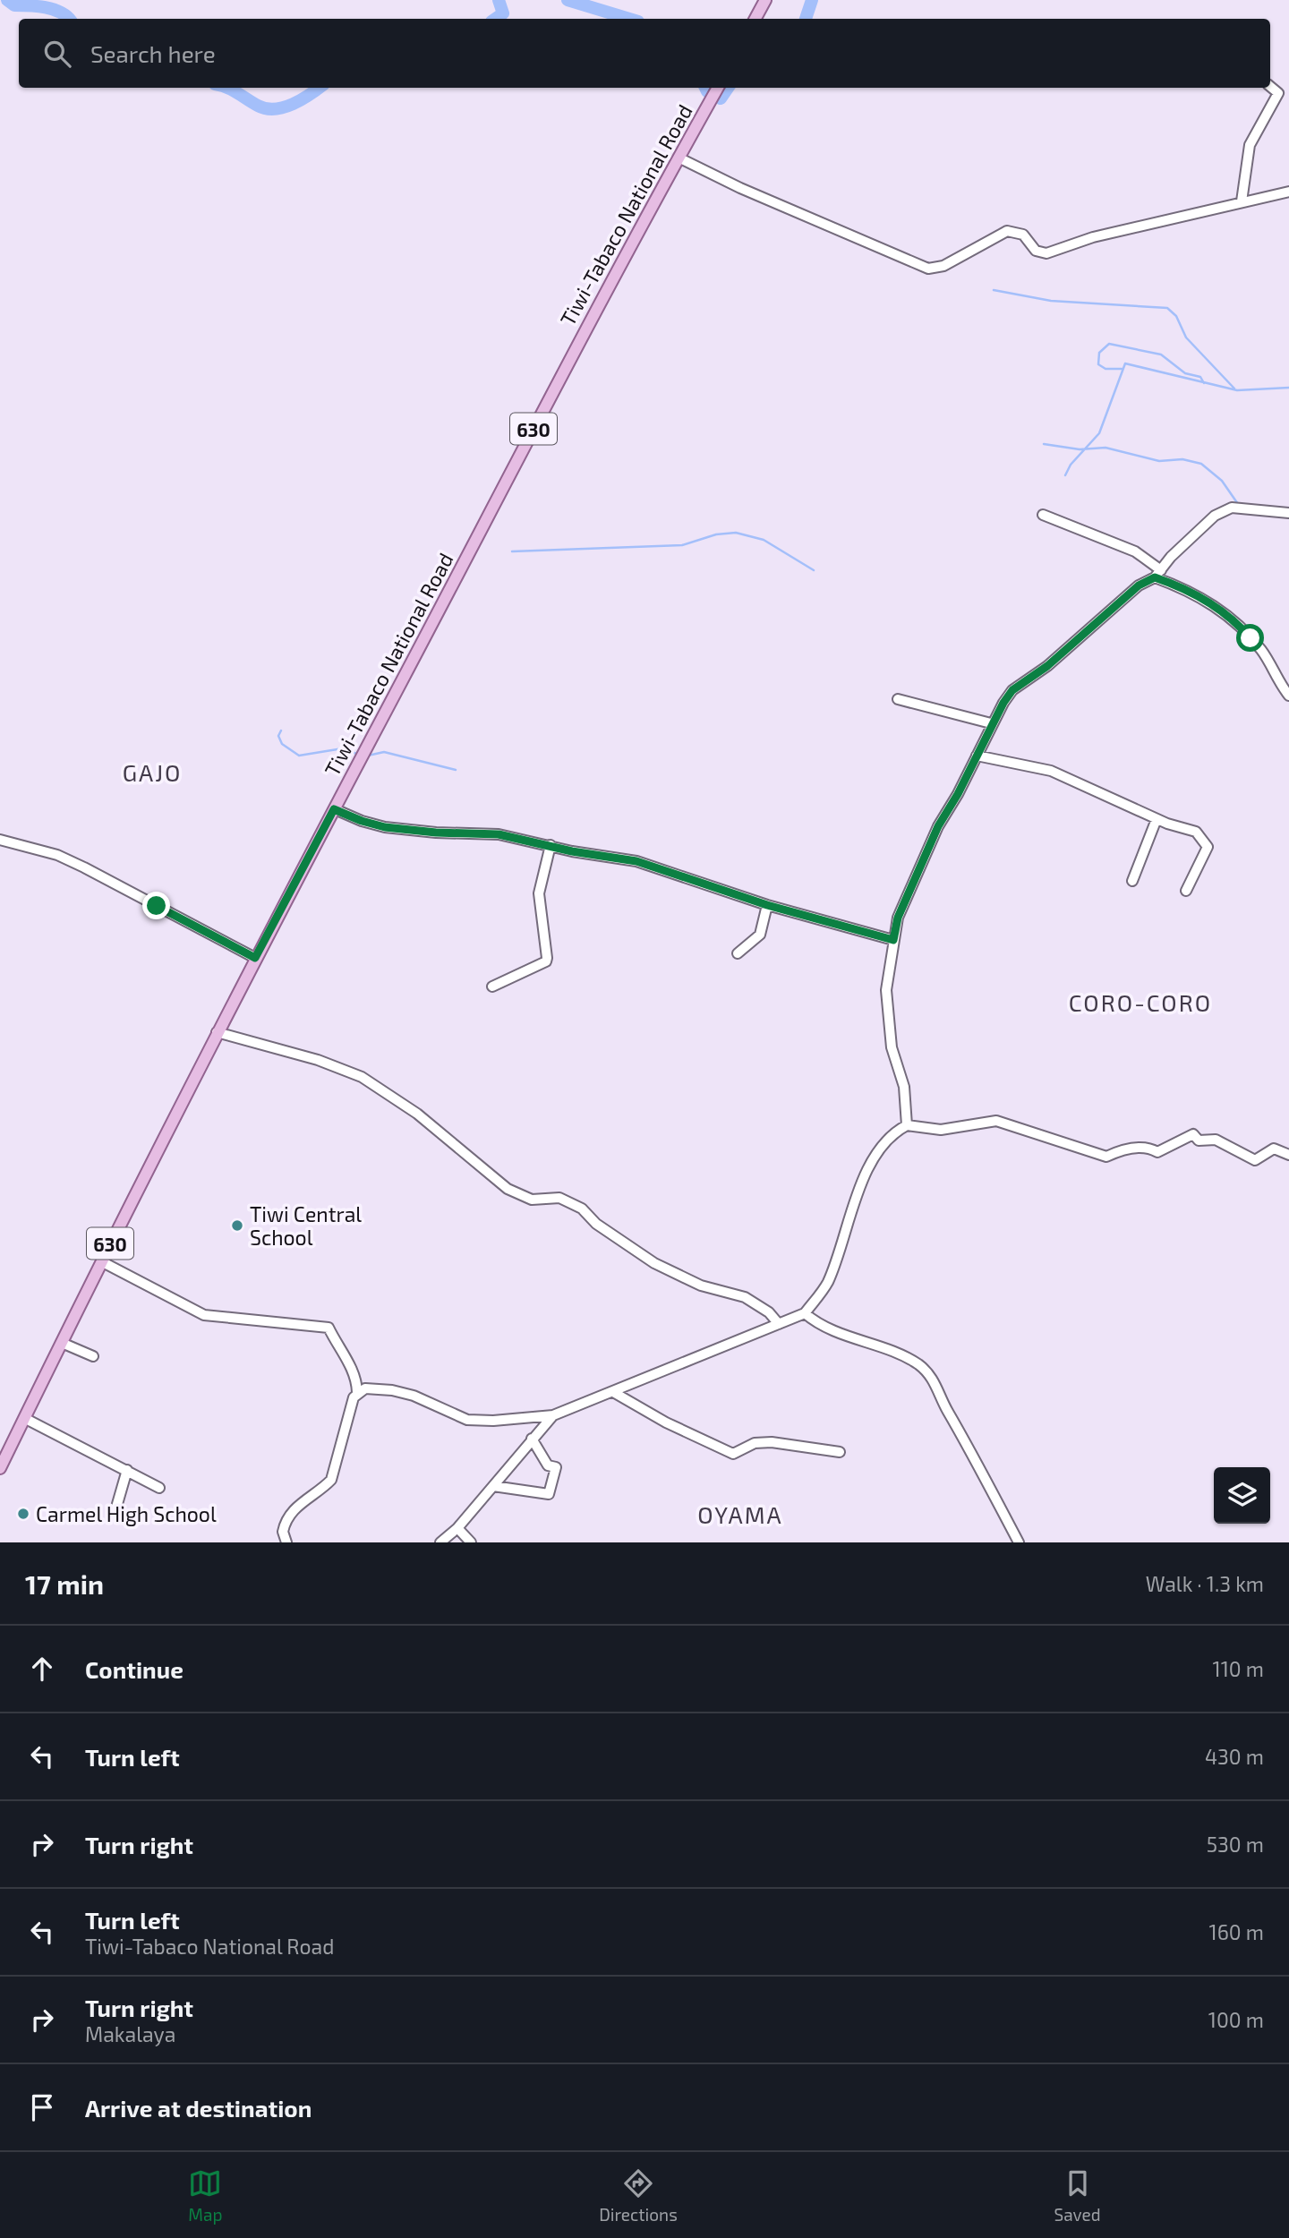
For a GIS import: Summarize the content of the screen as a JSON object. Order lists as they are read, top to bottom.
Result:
{
  "streets": {
    "main road": ["Tiwi-Tabaco National Road", "630"]
  },
  "districts": ["GAJO", "CORO-CORO", "OYAMA"],
  "places": ["Tiwi Central School", "Carmel High School"],
  "page": {
    "search": "Search here",
    "heading": ["17 min", "Walk · 1.3 km"],
    "list": [
      ["Continue", "110 m"],
      ["Turn left", "430 m"],
      ["Turn right", "530 m"],
      ["Turn left", "Tiwi-Tabaco National Road", "160 m"],
      ["Turn right", "Makalaya", "100 m"],
      "Arrive at destination"
    ],
    "nav": ["Map", "Directions", "Saved"]
  }
}
